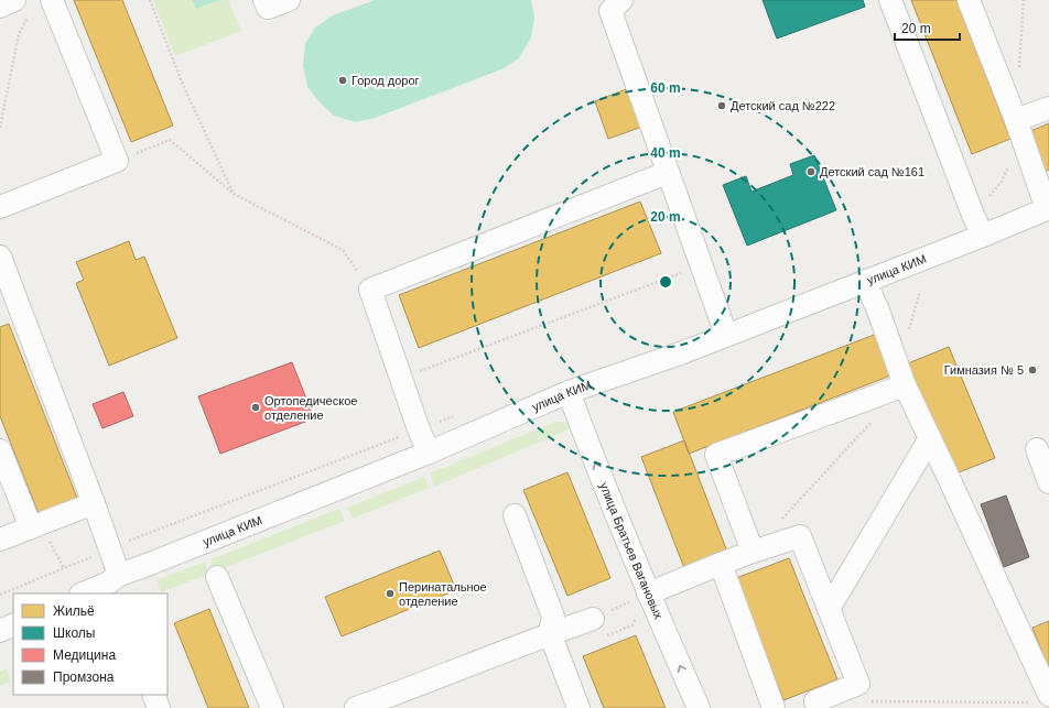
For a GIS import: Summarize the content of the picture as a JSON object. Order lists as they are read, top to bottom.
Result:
{
  "streets": {
    "street": ["улица КИМ", "улица Братьев Вагановых"]
  },
  "crossings": [
    ["улица КИМ", "улица Братьев Вагановых"]
  ],
  "places": [
    "Город дорог",
    "Детский сад №222",
    "Детский сад №161",
    "Гимназия № 5",
    "Ортопедическое отделение",
    "Перинатальное отделение"
  ],
  "legend": [
    "Жильё",
    "Школы",
    "Медицина",
    "Промзона"
  ],
  "scale_bar": "20 m",
  "rings": ["60 m", "40 m", "20 m"]
}
